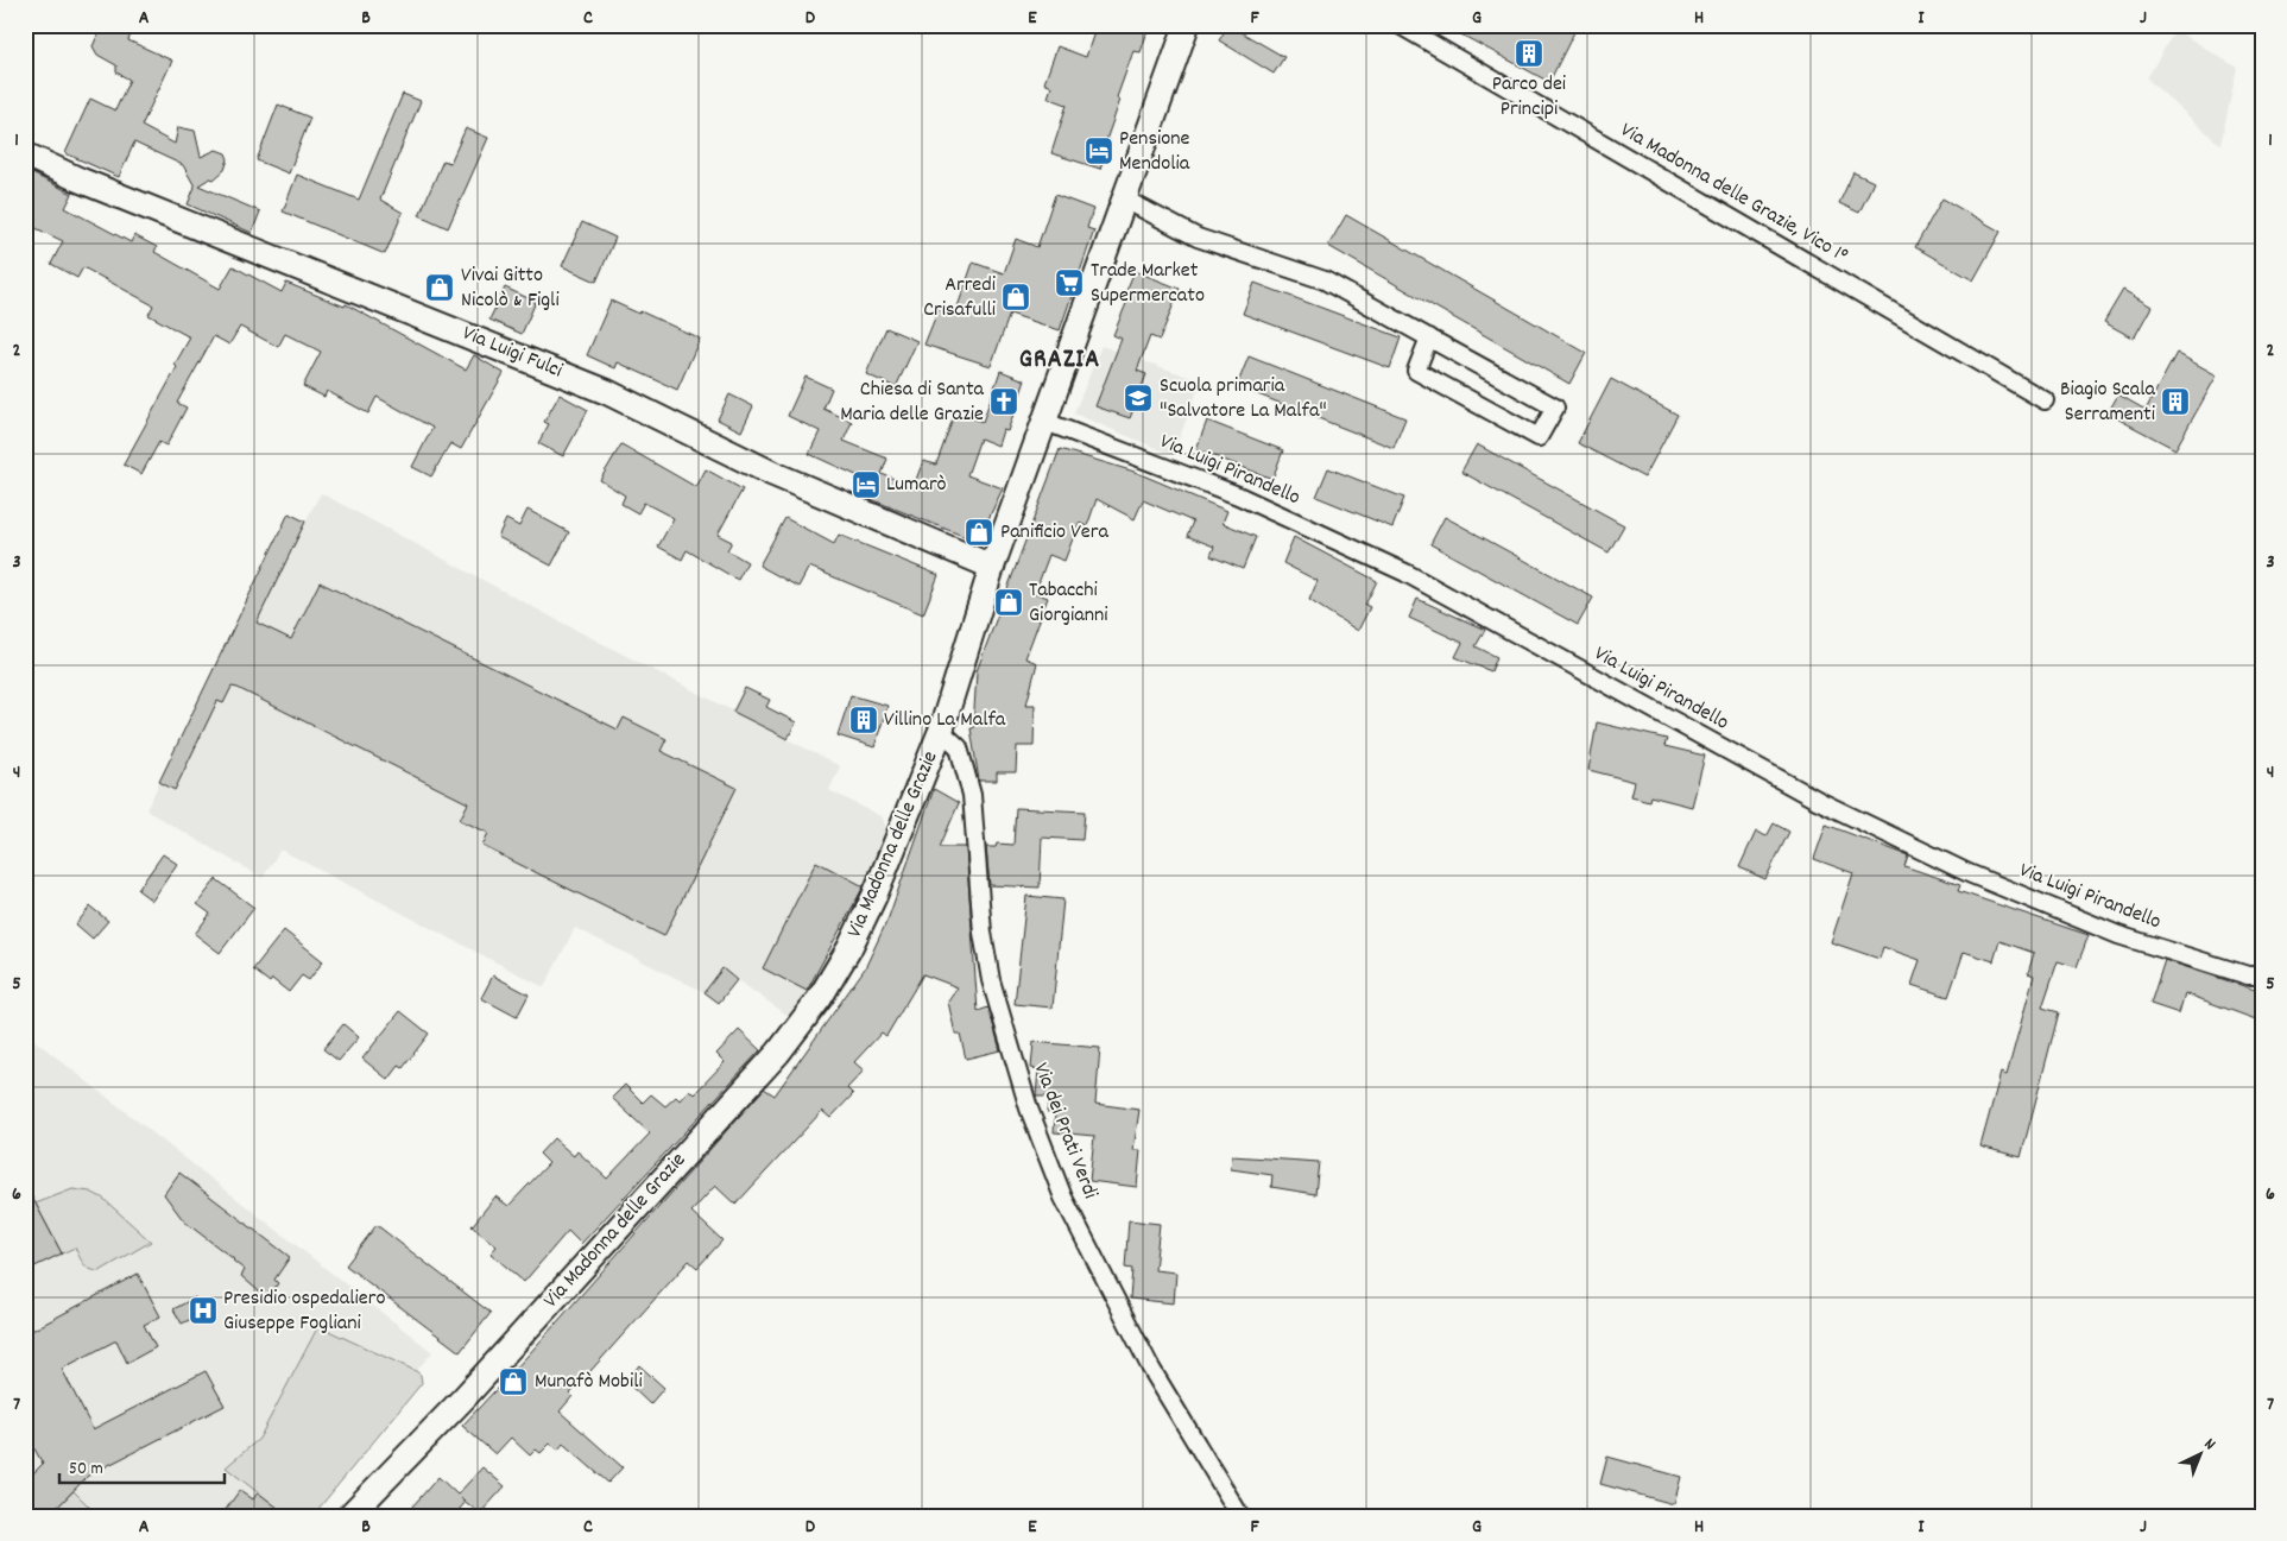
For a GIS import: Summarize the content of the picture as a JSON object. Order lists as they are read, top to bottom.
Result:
{
  "streets": {
    "main road": ["Via Luigi Fulci", "Via Madonna delle Grazie"],
    "street": ["Via Madonna delle Grazie, Vico 1°", "Via Luigi Pirandello", "Via dei Prati Verdi"]
  },
  "crossings": [
    ["Via Luigi Fulci", "Via Madonna delle Grazie"],
    ["Via Luigi Pirandello", "Via Madonna delle Grazie"],
    ["Via Madonna delle Grazie", "Via dei Prati Verdi"]
  ],
  "districts": ["GRAZIA"],
  "places": {
    "building": ["Parco dei Principi", "Biagio Scala Serramenti", "Villino La Malfa"],
    "hotel": ["Pensione Mendolia", "Lumarò"],
    "supermarket": ["Trade Market Supermercato"],
    "shop": [
      "Vivai Gitto Nicolò & Figli",
      "Arredi Crisafulli",
      "Panificio Vera",
      "Tabacchi Giorgianni",
      "Munafò Mobili"
    ],
    "school or university": ["Scuola primaria \"Salvatore La Malfa\""],
    "church": ["Chiesa di Santa Maria delle Grazie"],
    "hospital": ["Presidio ospedaliero Giuseppe Fogliani"]
  },
  "scale_bar": "50 m",
  "north": "top right",
  "grid": {
    "columns": [
      "A",
      "B",
      "C",
      "D",
      "E",
      "F",
      "G",
      "H",
      "I",
      "J"
    ],
    "rows": [
      "1",
      "2",
      "3",
      "4",
      "5",
      "6",
      "7"
    ]
  }
}
